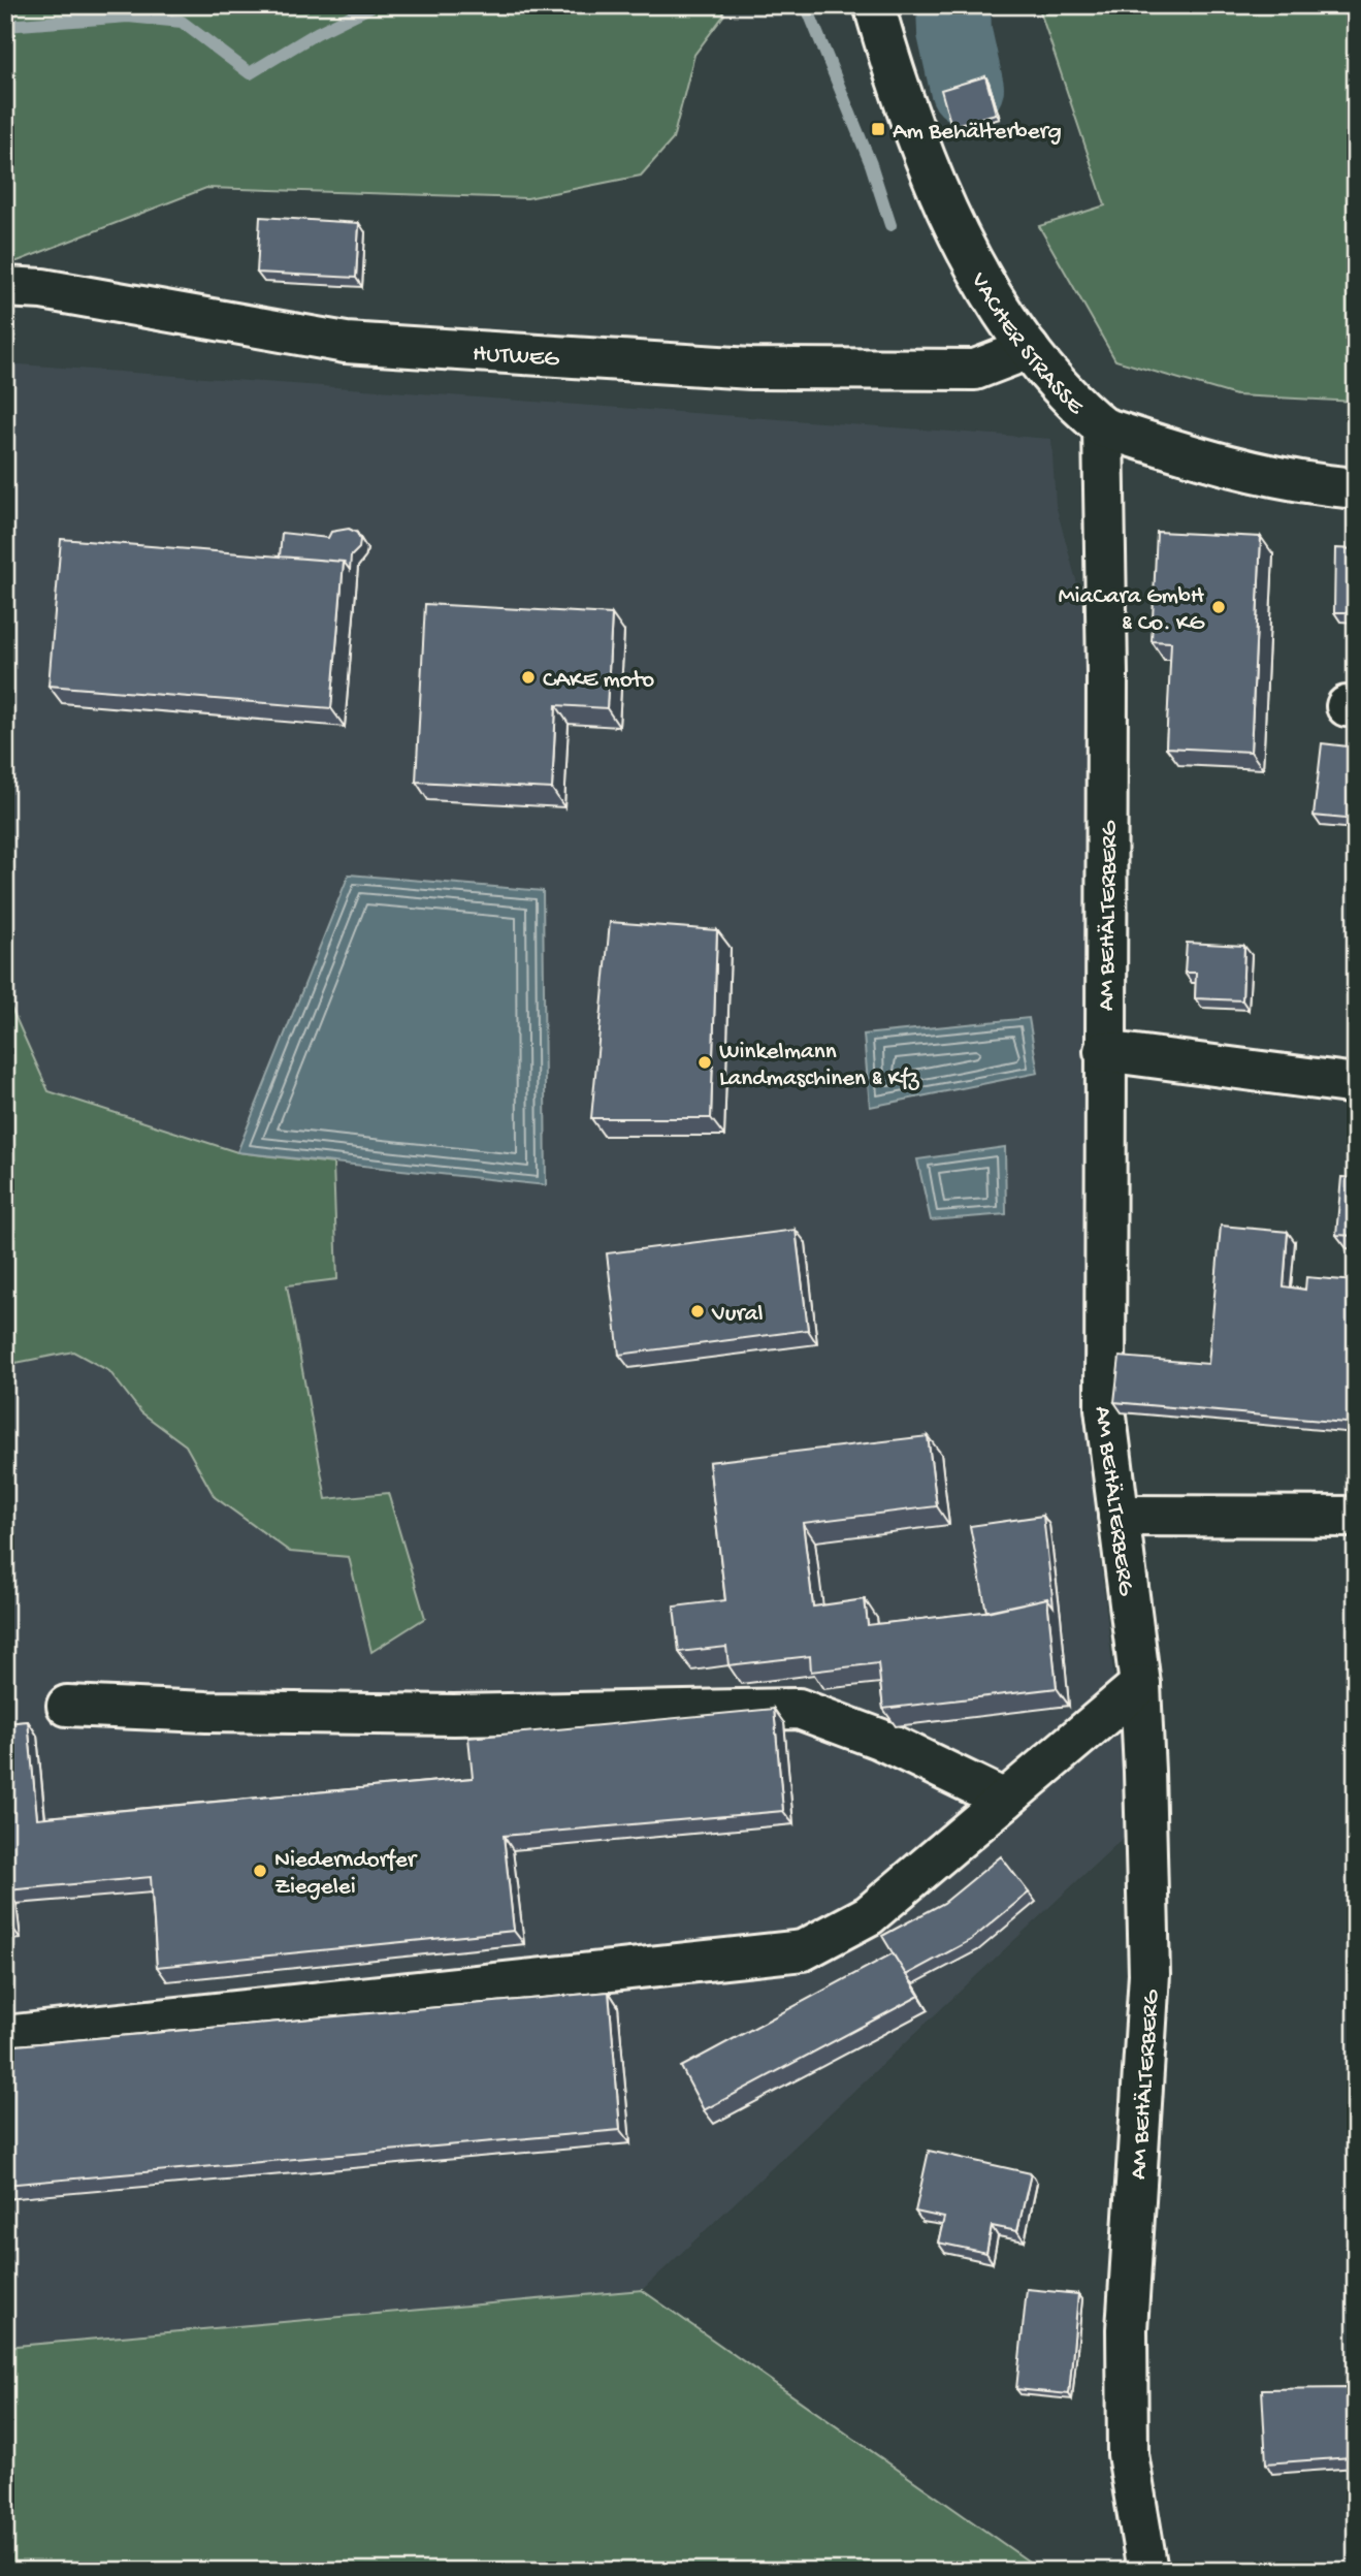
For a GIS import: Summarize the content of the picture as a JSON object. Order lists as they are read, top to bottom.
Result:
{
  "streets": {
    "street": ["VACHER STRASSE", "HUTWEG", "AM BEHÄLTERBERG"]
  },
  "crossings": [
    ["VACHER STRASSE", "HUTWEG"],
    ["VACHER STRASSE", "AM BEHÄLTERBERG"]
  ],
  "places": {
    "transit": ["Am Behälterberg"],
    "other": [
      "MiaCara GmbH & Co. KG",
      "CAKE moto",
      "Winkelmann Landmaschinen & Kfz",
      "Vural",
      "Niederndorfer Ziegelei"
    ]
  }
}
